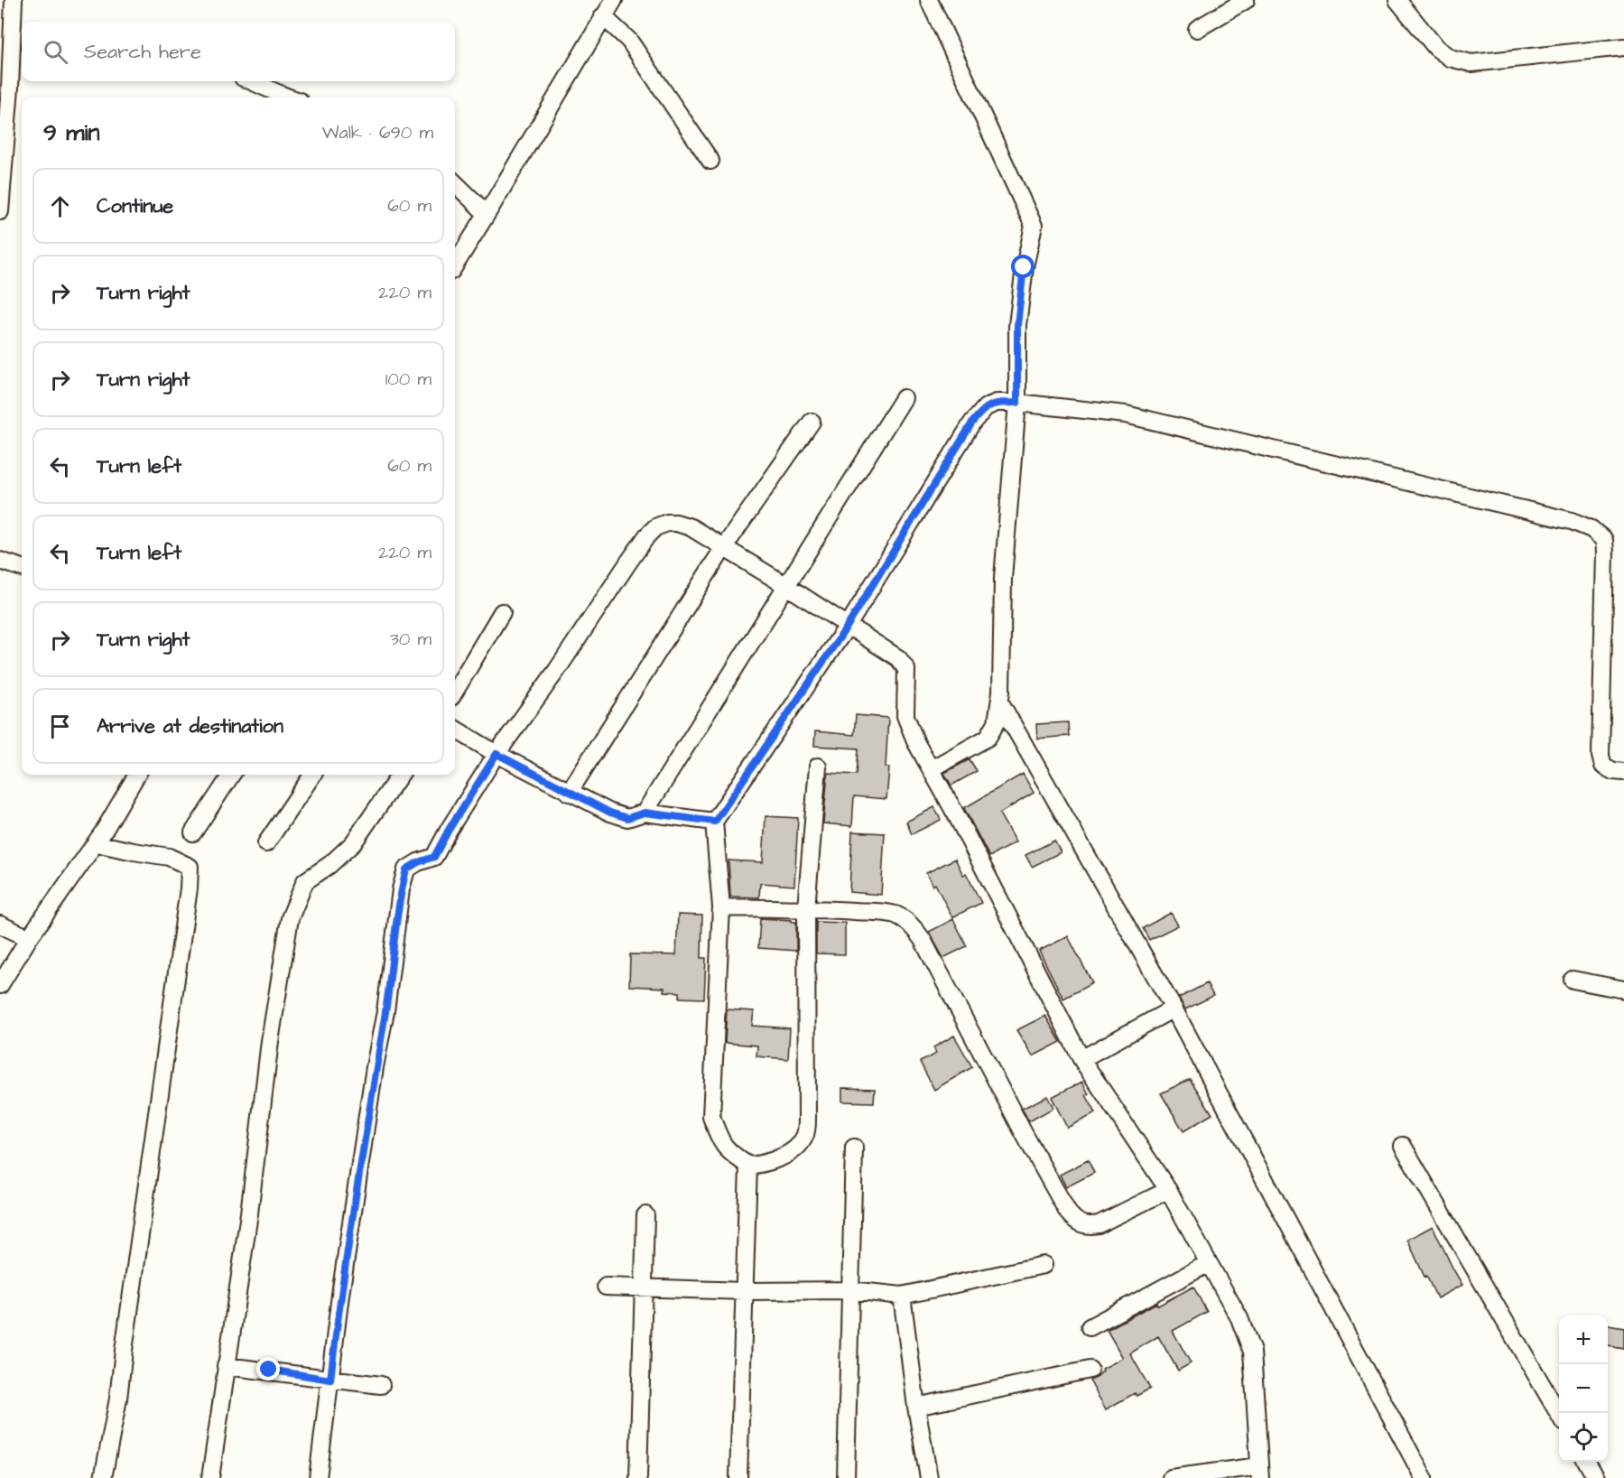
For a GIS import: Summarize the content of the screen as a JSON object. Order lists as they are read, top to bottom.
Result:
{
  "page": {
    "search": "Search here",
    "heading": ["9 min", "Walk · 690 m"],
    "list": [
      ["Continue", "60 m"],
      ["Turn right", "220 m"],
      ["Turn right", "100 m"],
      ["Turn left", "60 m"],
      ["Turn left", "220 m"],
      ["Turn right", "30 m"],
      "Arrive at destination"
    ],
    "map_buttons": ["+", "−"]
  }
}
